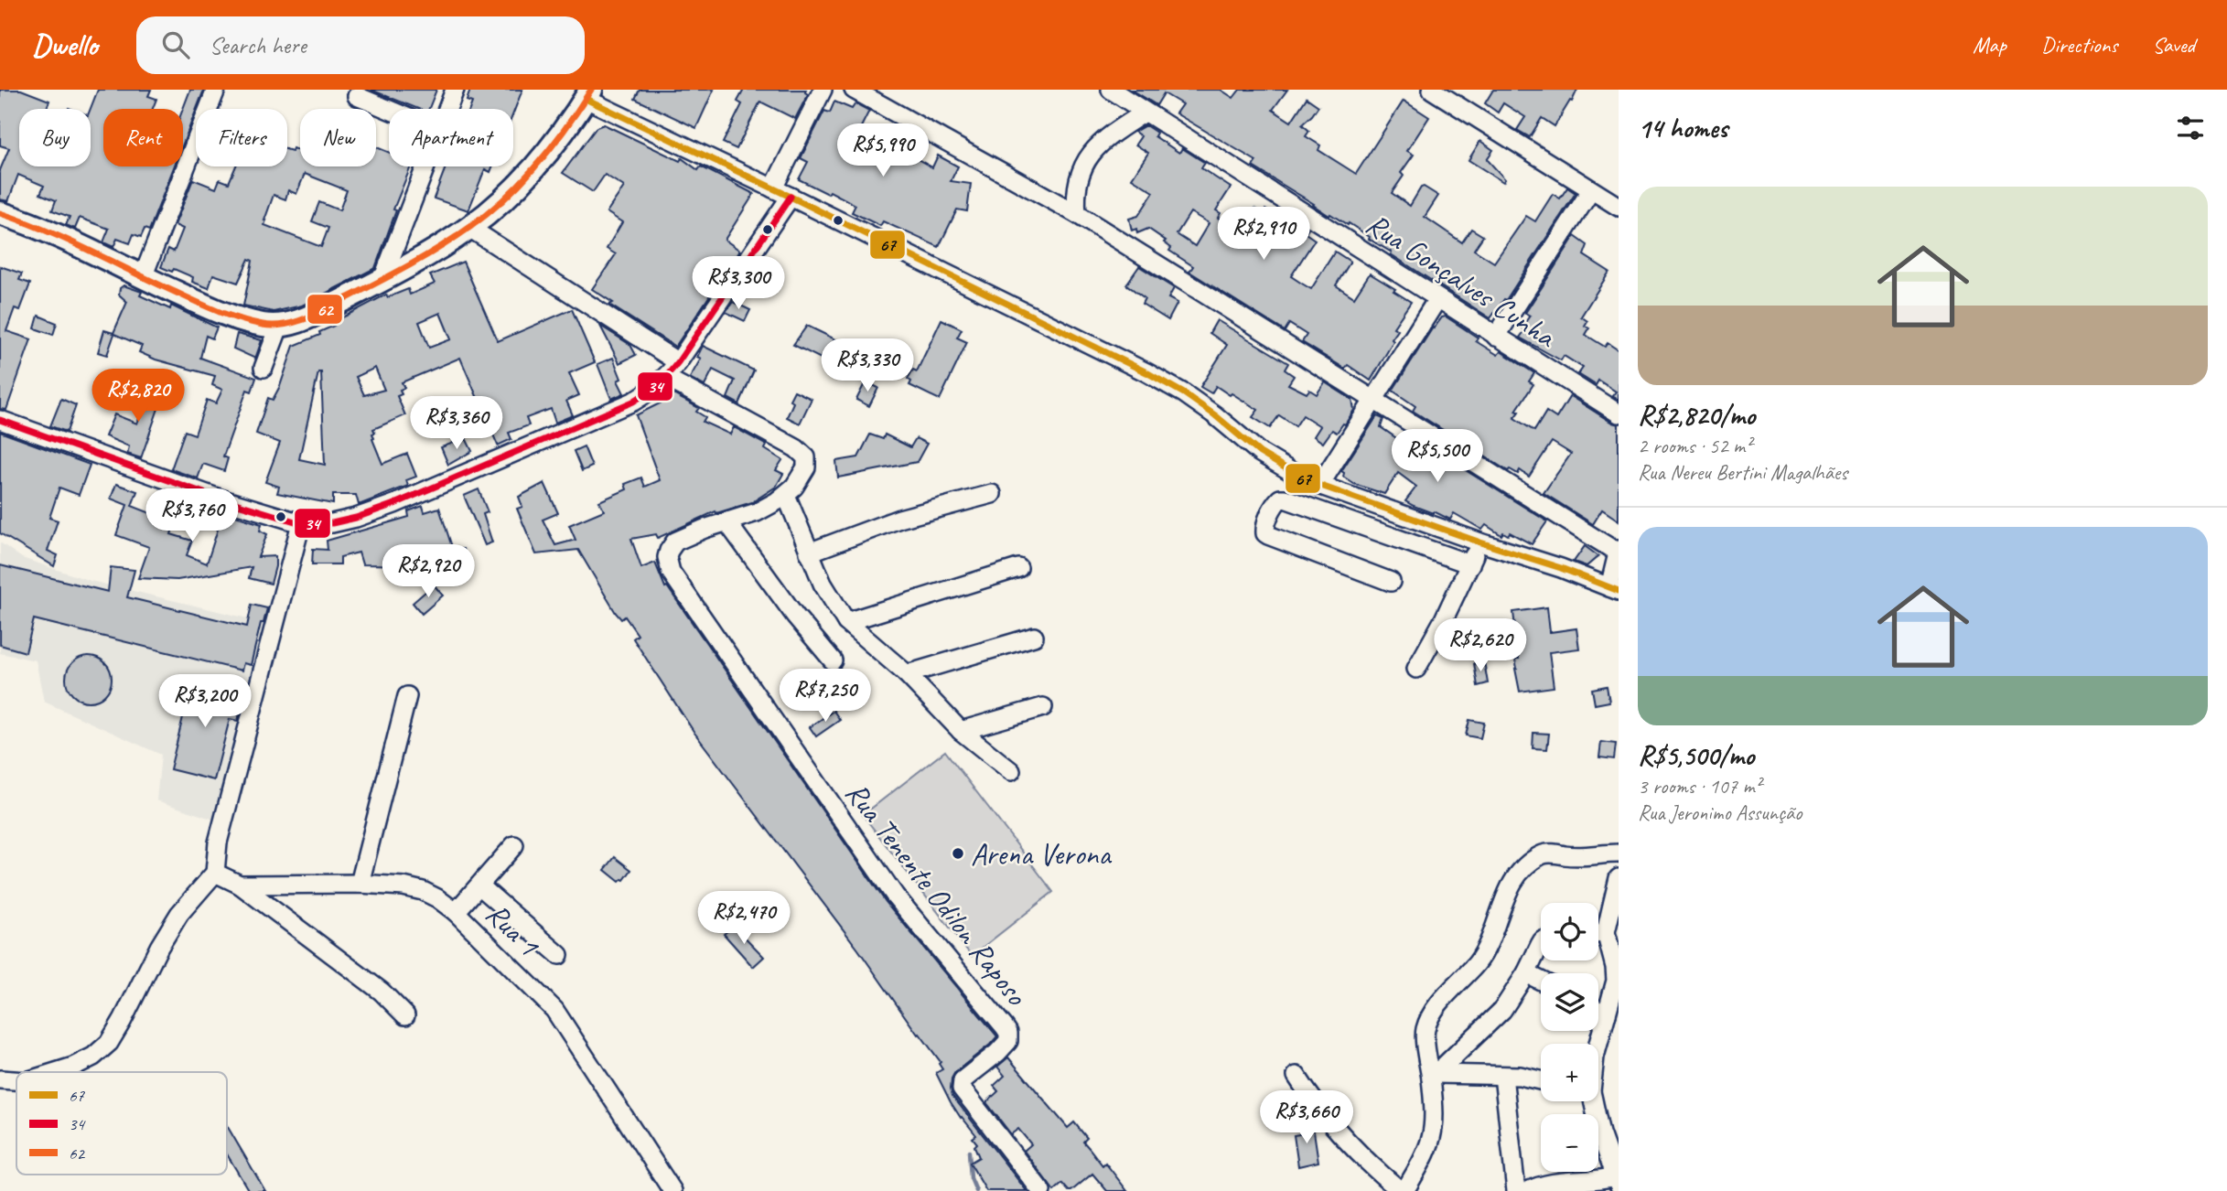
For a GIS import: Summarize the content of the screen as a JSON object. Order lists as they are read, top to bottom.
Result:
{
  "streets": {
    "street": ["Rua Gonçalves Cunha", "Rua Tenente Odilon Raposo", "Rua 1"]
  },
  "places": ["Arena Verona"],
  "lines": ["transit line 62", "transit line 67", "transit line 34"],
  "legend": ["67", "34", "62"],
  "page": {
    "header": "Dwello",
    "search": "Search here",
    "nav": ["Map", "Directions", "Saved"],
    "heading": "14 homes",
    "chip": [
      "Buy",
      "Rent",
      "Filters",
      "New",
      "Apartment"
    ],
    "price": [
      "R$5,990",
      "R$2,910",
      "R$3,300",
      "R$3,330",
      "R$2,820",
      "R$3,360",
      "R$5,500",
      "R$3,760",
      "R$2,920",
      "R$2,620",
      "R$7,250",
      "R$3,200",
      "R$2,470",
      "R$3,660"
    ],
    "list": [
      {
        "name": "R$2,820/mo",
        "note": "2 rooms · 52 m² · Rua Nereu Bertini Magalhães"
      },
      {
        "name": "R$5,500/mo",
        "note": "3 rooms · 107 m² · Rua Jeronimo Assunção"
      }
    ],
    "map_buttons": ["+", "−"]
  }
}
